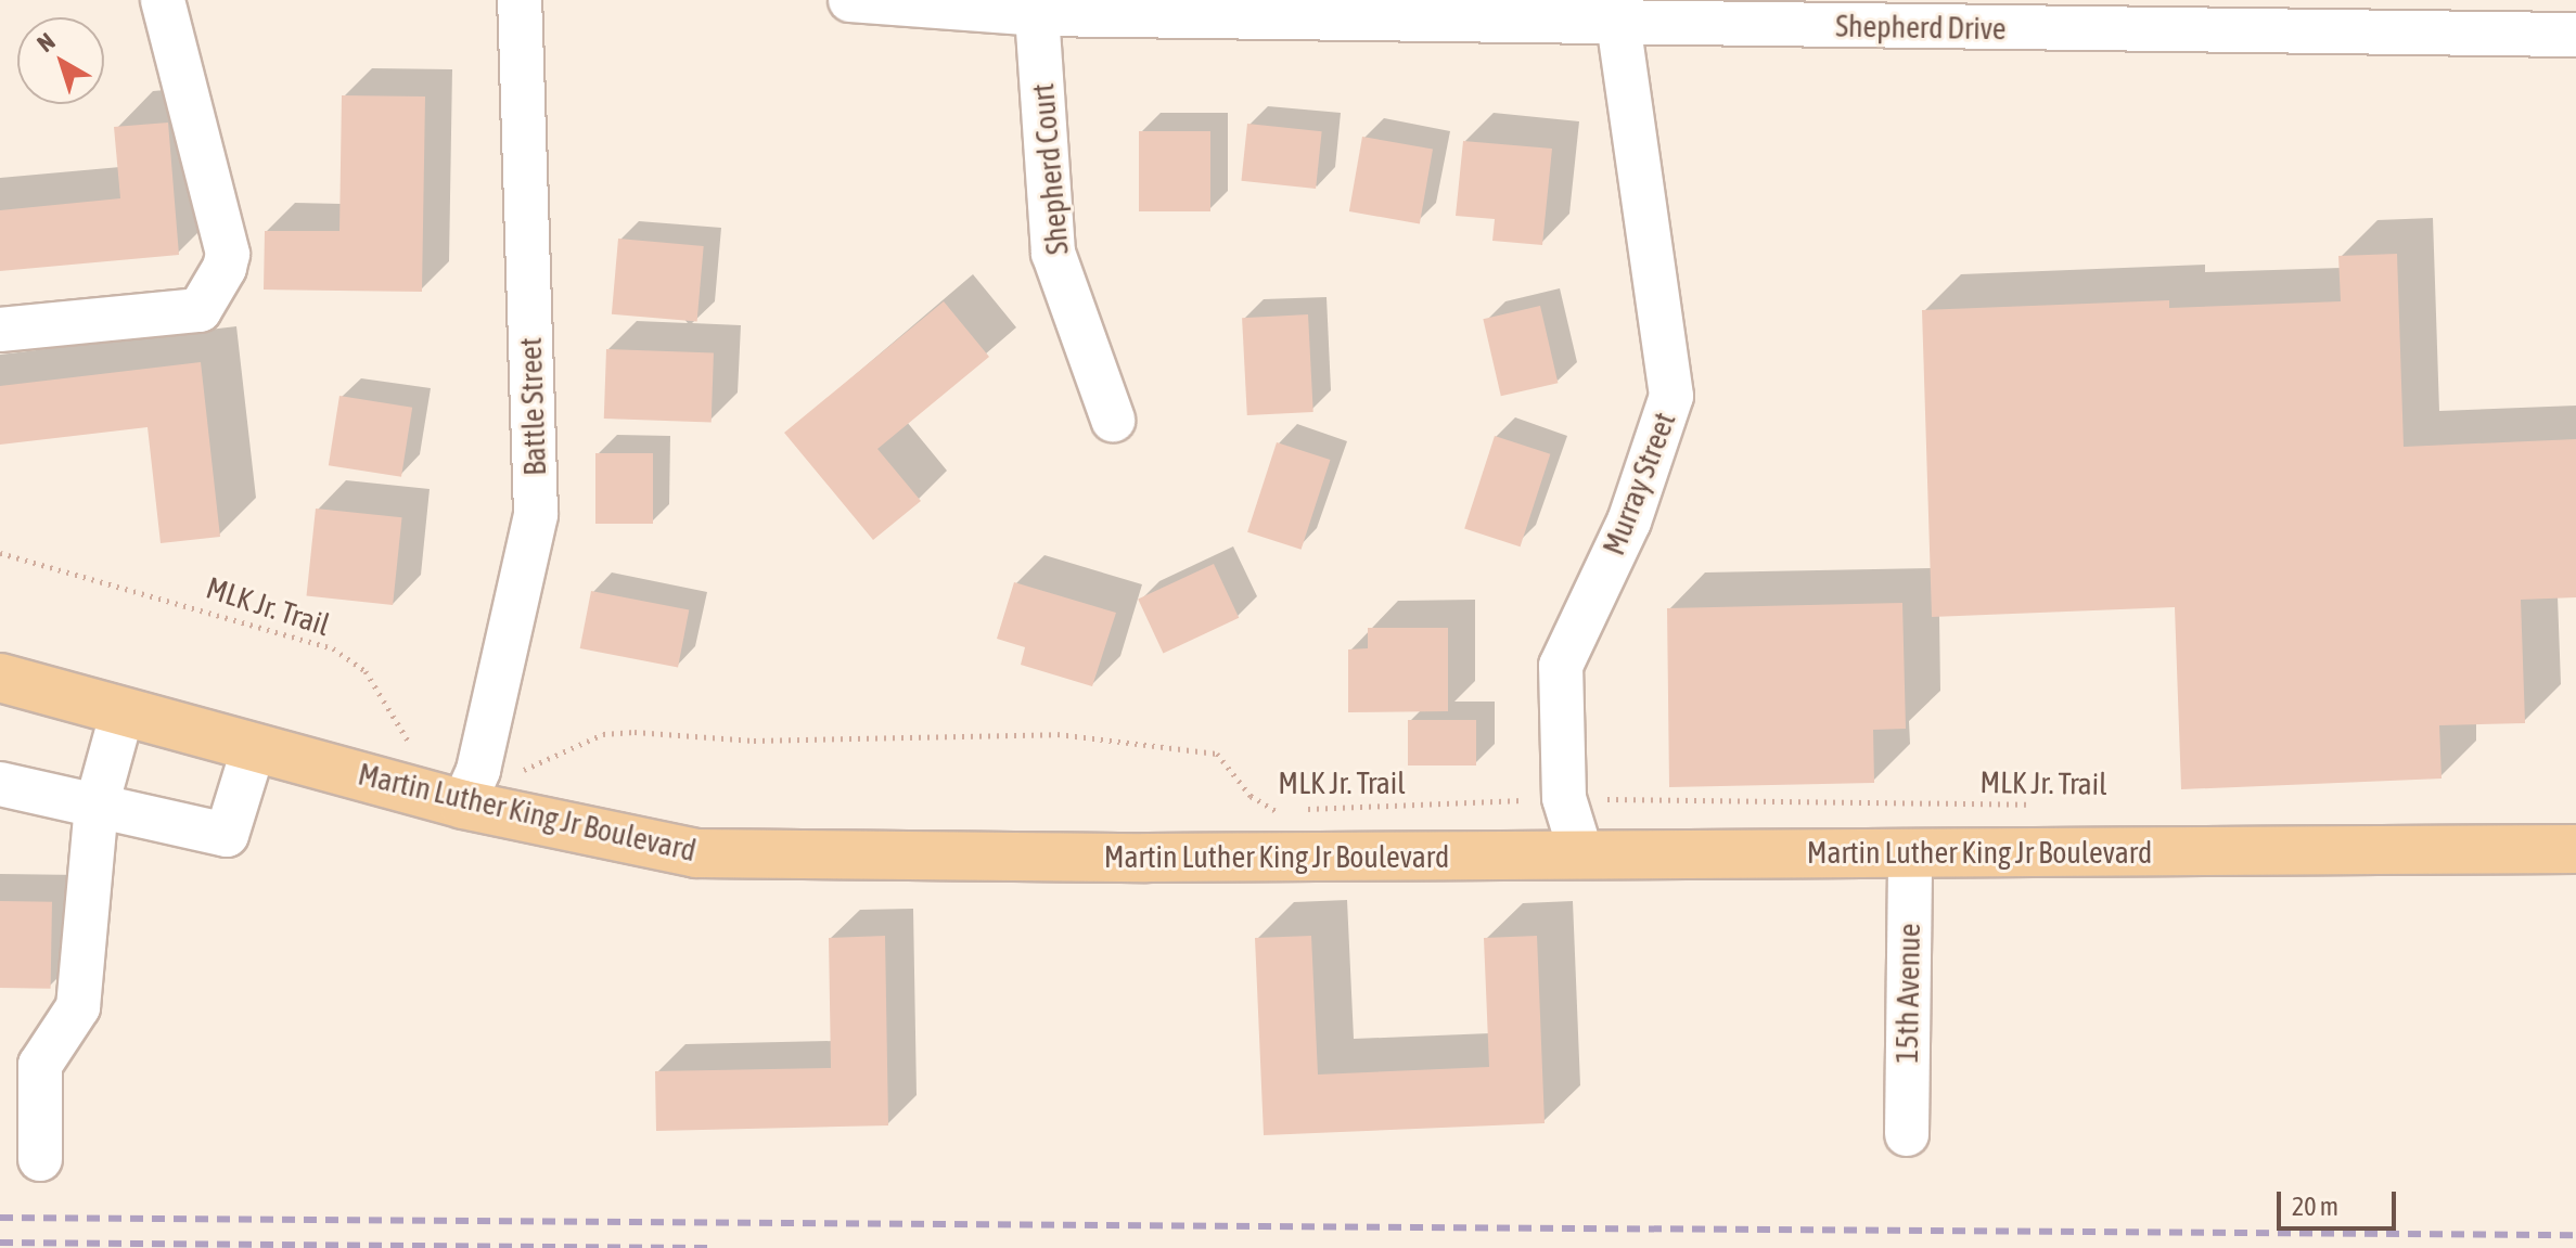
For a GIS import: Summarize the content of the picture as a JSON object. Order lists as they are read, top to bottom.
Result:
{
  "streets": {
    "main road": ["Martin Luther King Jr Boulevard"],
    "street": [
      "Shepherd Drive",
      "Shepherd Court",
      "Battle Street",
      "Murray Street",
      "15th Avenue"
    ],
    "path": ["MLK Jr. Trail"]
  },
  "crossings": [
    ["Shepherd Drive", "Shepherd Court"],
    ["Shepherd Drive", "Murray Street"],
    ["Battle Street", "MLK Jr. Trail"],
    ["Battle Street", "Martin Luther King Jr Boulevard"],
    ["Murray Street", "MLK Jr. Trail"],
    ["Murray Street", "Martin Luther King Jr Boulevard"],
    ["MLK Jr. Trail", "Martin Luther King Jr Boulevard"],
    ["Martin Luther King Jr Boulevard", "15th Avenue"]
  ],
  "scale_bar": "20 m",
  "north": "top left"
}
